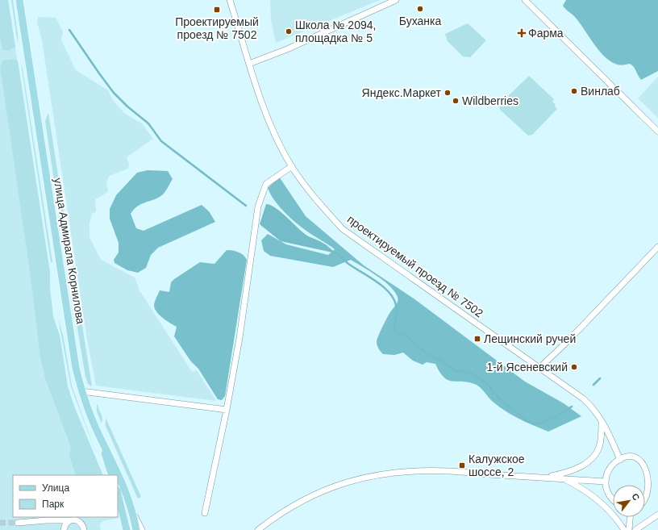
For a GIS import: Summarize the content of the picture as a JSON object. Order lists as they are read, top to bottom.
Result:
{
  "streets": {
    "main road": ["улица Адмирала Корнилова"],
    "street": ["проектируемый проезд № 7502"]
  },
  "places": {
    "other": [
      "Буханка",
      "Школа № 2094, площадка № 5",
      "Винлаб",
      "Яндекс.Маркет",
      "Wildberries",
      "1-й Ясеневский"
    ],
    "transit": ["Проектируемый проезд № 7502", "Лещинский ручей", "Калужское шоссе, 2"],
    "health": ["Фарма"]
  },
  "legend": ["Улица", "Парк"],
  "north": "top right"
}
